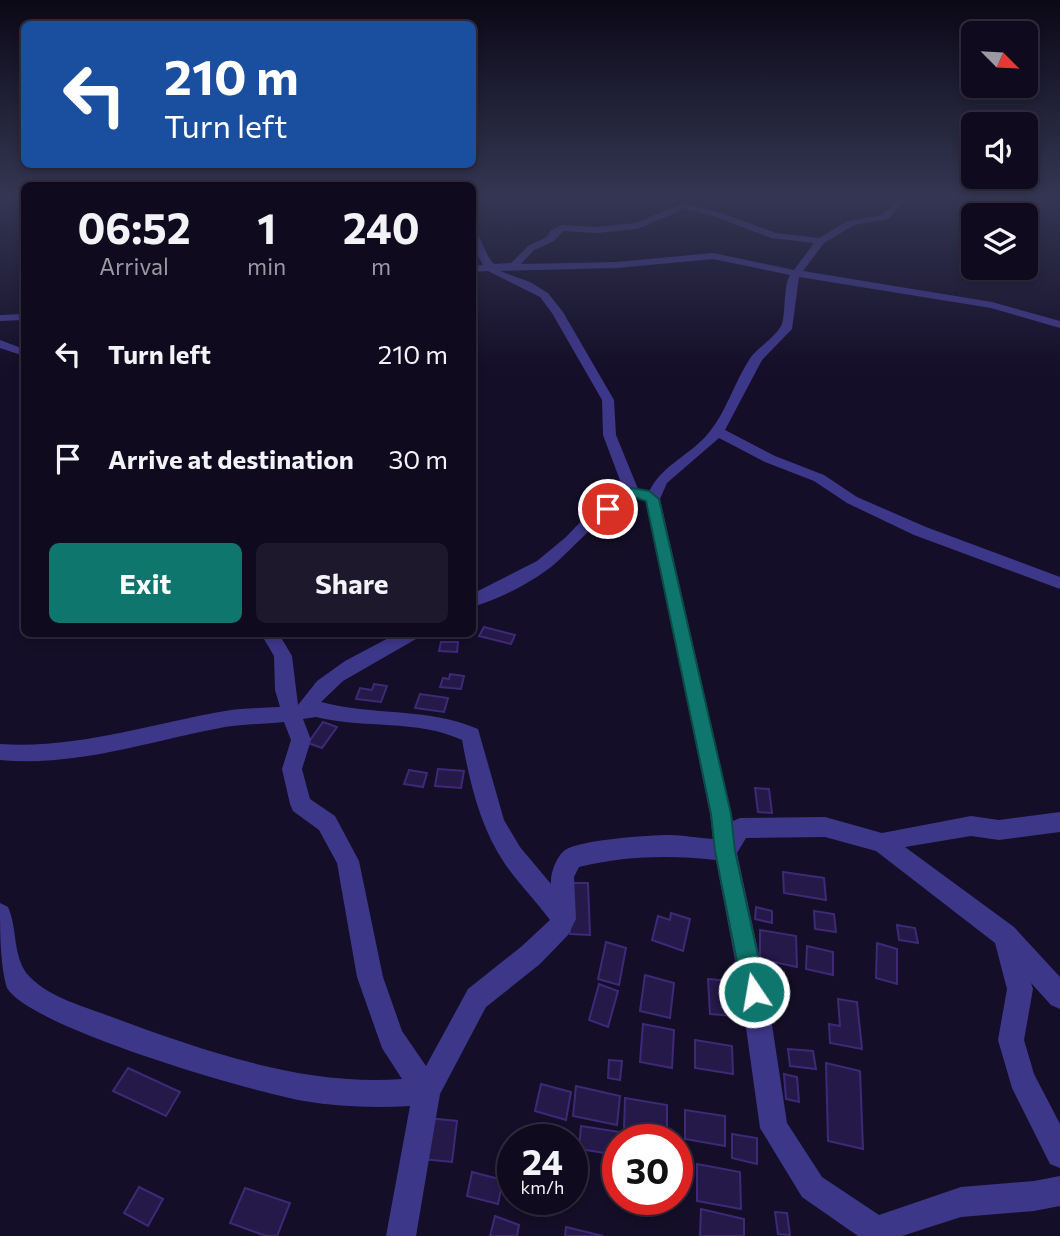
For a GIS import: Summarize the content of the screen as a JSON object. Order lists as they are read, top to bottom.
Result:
{
  "north": "bottom right",
  "page": {
    "turn": ["210 m", "Turn left"],
    "eta": [
      "06:52",
      "Arrival",
      "1",
      "min",
      "240",
      "m"
    ],
    "list": [
      {
        "name": "Turn left",
        "value": "210 m"
      },
      {
        "name": "Arrive at destination",
        "value": "30 m"
      }
    ],
    "buttons": ["Exit", "Share"],
    "speed": "24 km/h",
    "limit": "30"
  }
}
